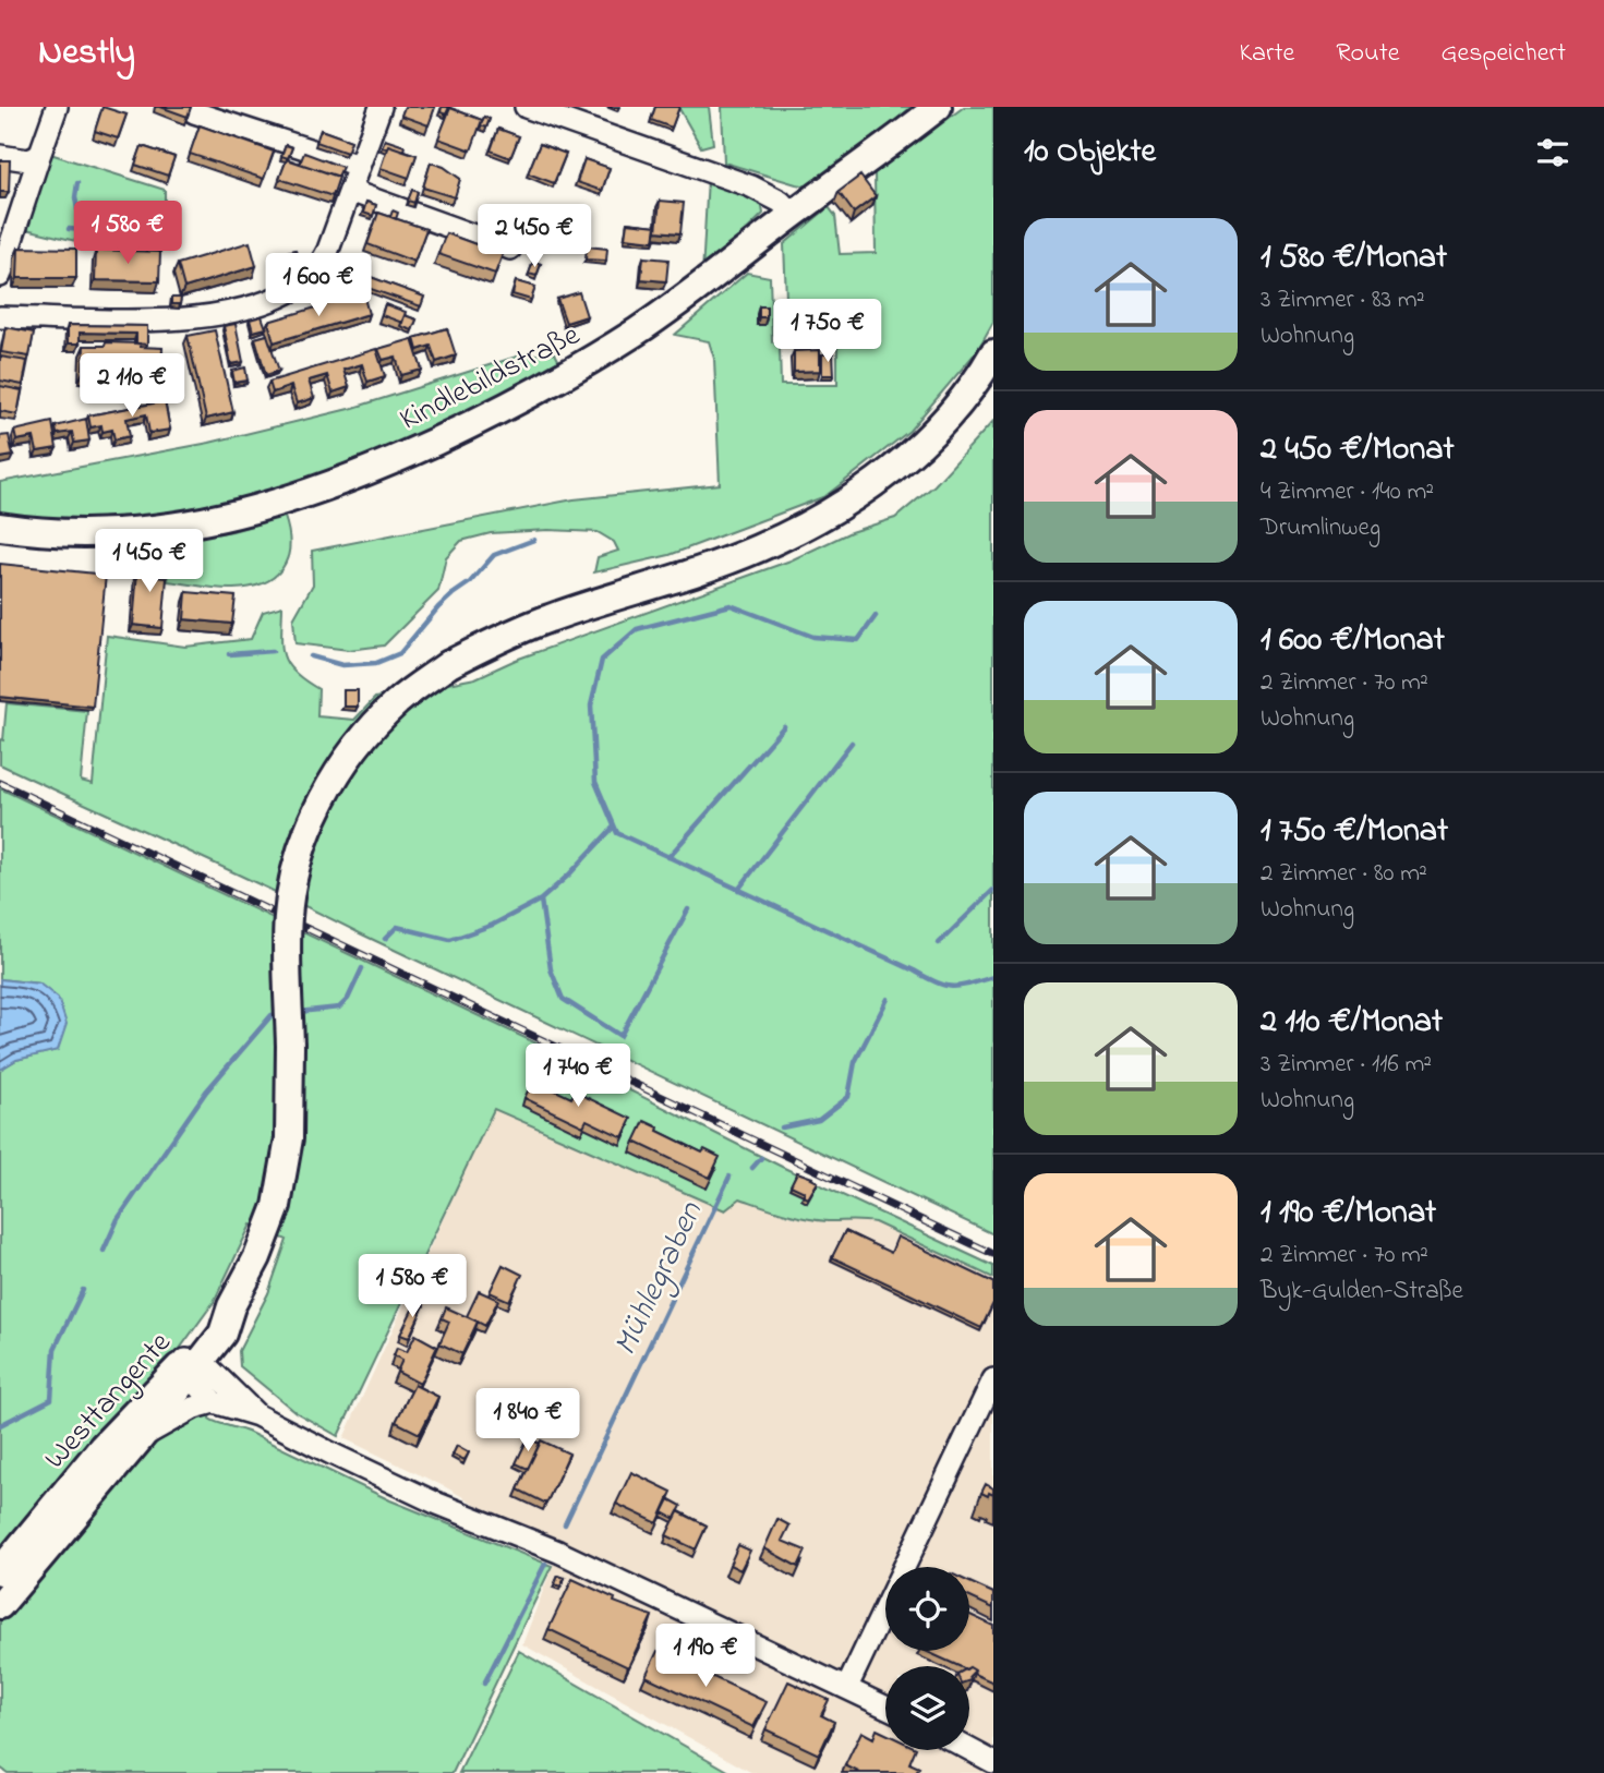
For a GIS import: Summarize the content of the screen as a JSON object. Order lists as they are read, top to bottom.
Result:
{
  "streets": {
    "main road": ["Kindlebildstraße", "Westtangente"]
  },
  "water": ["Mühlegraben"],
  "page": {
    "header": "Nestly",
    "nav": ["Karte", "Route", "Gespeichert"],
    "heading": "10 Objekte",
    "list": [
      {
        "name": "1 580 €/Monat",
        "note": "3 Zimmer · 83 m² · Wohnung"
      },
      {
        "name": "2 450 €/Monat",
        "note": "4 Zimmer · 140 m² · Drumlinweg"
      },
      {
        "name": "1 600 €/Monat",
        "note": "2 Zimmer · 70 m² · Wohnung"
      },
      {
        "name": "1 750 €/Monat",
        "note": "2 Zimmer · 80 m² · Wohnung"
      },
      {
        "name": "2 110 €/Monat",
        "note": "3 Zimmer · 116 m² · Wohnung"
      },
      {
        "name": "1 190 €/Monat",
        "note": "2 Zimmer · 70 m² · Byk-Gulden-Straße"
      }
    ],
    "price": [
      "1 580 €",
      "2 450 €",
      "1 600 €",
      "1 750 €",
      "2 110 €",
      "1 450 €",
      "1 740 €",
      "1 580 €",
      "1 840 €",
      "1 190 €"
    ]
  }
}
